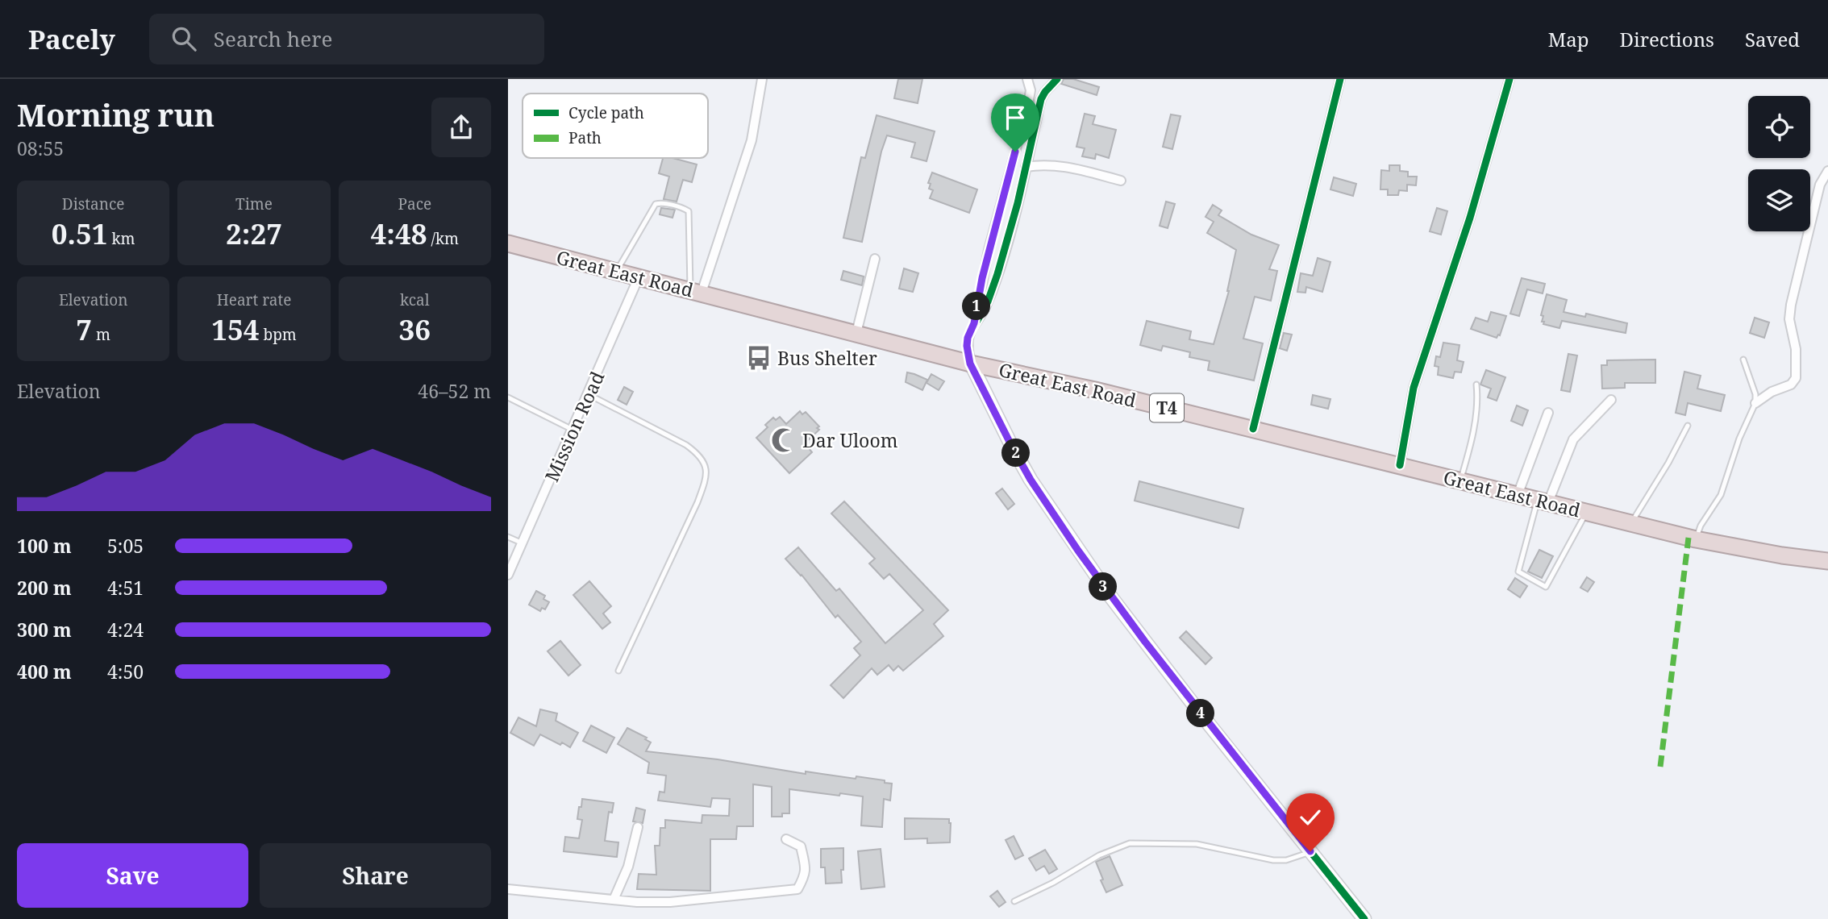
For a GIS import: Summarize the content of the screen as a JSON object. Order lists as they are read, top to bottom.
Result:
{
  "streets": {
    "highway": ["Great East Road", "T4"],
    "street": ["Mission Road"]
  },
  "crossings": [
    ["Great East Road", "Mission Road"]
  ],
  "places": {
    "bus stop": ["Bus Shelter"],
    "mosque": ["Dar Uloom"]
  },
  "legend": ["Cycle path", "Path"],
  "page": {
    "header": "Pacely",
    "search": "Search here",
    "nav": ["Map", "Directions", "Saved"],
    "heading": ["Morning run", "08:55"],
    "stats": [
      ["Distance", "0.51 km"],
      ["Time", "2:27"],
      ["Pace", "4:48 /km"],
      ["Elevation", "7 m"],
      ["Heart rate", "154 bpm"],
      ["kcal", "36"]
    ],
    "pins": [
      "1",
      "2",
      "3",
      "4"
    ],
    "chart": ["Elevation", "46–52 m"],
    "list": [
      {
        "name": "100 m",
        "note": "5:05"
      },
      {
        "name": "200 m",
        "note": "4:51"
      },
      {
        "name": "300 m",
        "note": "4:24"
      },
      {
        "name": "400 m",
        "note": "4:50"
      }
    ],
    "buttons": ["Save", "Share"]
  }
}
